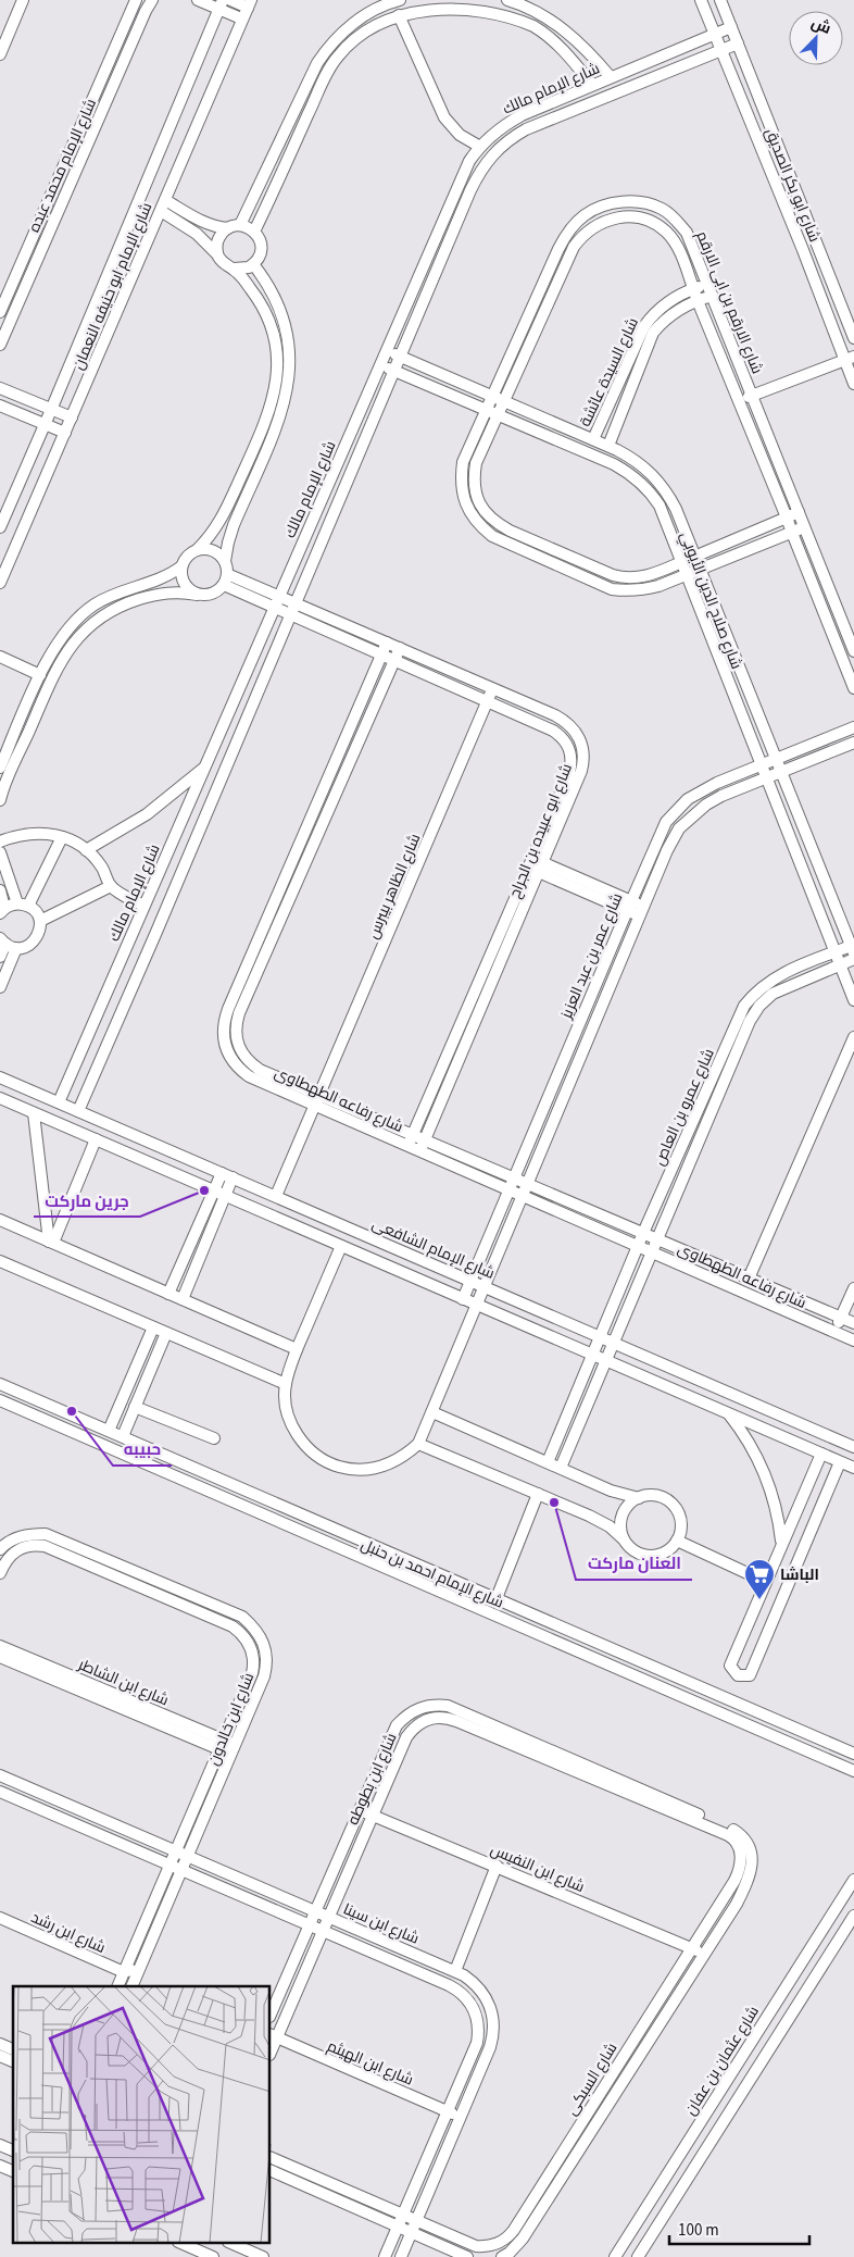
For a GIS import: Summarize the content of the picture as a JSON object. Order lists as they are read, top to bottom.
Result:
{
  "streets": {
    "street": [
      "شارع الإمام مالك",
      "شارع الإمام محمد عبده",
      "شارع ابو بكر الصديق",
      "شارع الإمام ابو حنيفه النعمان",
      "شارع الارقم بن ابى الارقم",
      "شارع السيدة عائشة",
      "شارع صلاح الدين الأيوبي",
      "شارع ابو عبيده بن الجراح",
      "شارع الظاهر بيبرس",
      "شارع عمر بن عبد العزيز",
      "شارع رفاعه الطهطاوى",
      "شارع عمرو بن العاص",
      "شارع الإمام الشافعى",
      "شارع الإمام احمد بن حنبل",
      "شارع ابن الشاطر",
      "شارع ابن خالدون",
      "شارع ابن بطوطه",
      "شارع ابن النفيس",
      "شارع ابن سينا",
      "شارع ابن رشد",
      "شارع عثمان بن عفان",
      "شارع ابن الهيثم",
      "شارع السبكى"
    ]
  },
  "crossings": [
    ["شارع الإمام مالك", "شارع ابو بكر الصديق"],
    ["شارع الإمام مالك", "شارع صلاح الدين الأيوبي"],
    ["شارع الإمام مالك", "شارع ابو عبيده بن الجراح"],
    ["شارع الإمام مالك", "شارع الإمام الشافعى"],
    ["شارع الارقم بن ابى الارقم", "شارع السيدة عائشة"],
    ["شارع الارقم بن ابى الارقم", "شارع صلاح الدين الأيوبي"],
    ["شارع السيدة عائشة", "شارع صلاح الدين الأيوبي"],
    ["شارع صلاح الدين الأيوبي", "شارع عمر بن عبد العزيز"],
    ["شارع صلاح الدين الأيوبي", "شارع عمرو بن العاص"],
    ["شارع ابو عبيده بن الجراح", "شارع الظاهر بيبرس"],
    ["شارع ابو عبيده بن الجراح", "شارع رفاعه الطهطاوى"],
    ["شارع الظاهر بيبرس", "شارع رفاعه الطهطاوى"],
    ["شارع الظاهر بيبرس", "شارع الإمام الشافعى"],
    ["شارع عمر بن عبد العزيز", "شارع رفاعه الطهطاوى"],
    ["شارع عمر بن عبد العزيز", "شارع الإمام الشافعى"],
    ["شارع رفاعه الطهطاوى", "شارع عمرو بن العاص"],
    ["شارع عمرو بن العاص", "شارع الإمام الشافعى"],
    ["شارع ابن الشاطر", "شارع ابن خالدون"],
    ["شارع ابن خالدون", "شارع ابن سينا"],
    ["شارع ابن خالدون", "شارع ابن رشد"],
    ["شارع ابن بطوطه", "شارع ابن النفيس"],
    ["شارع ابن بطوطه", "شارع ابن سينا"],
    ["شارع ابن بطوطه", "شارع ابن الهيثم"],
    ["شارع ابن بطوطه", "شارع السبكى"],
    ["شارع ابن النفيس", "شارع السبكى"],
    ["شارع ابن سينا", "شارع ابن الهيثم"],
    ["شارع ابن سينا", "شارع السبكى"]
  ],
  "places": {
    "other": ["جرين ماركت", "حبيبه", "العنان ماركت"],
    "supermarket": ["الباشا"]
  },
  "scale_bar": "100 m",
  "north": "top right"
}
